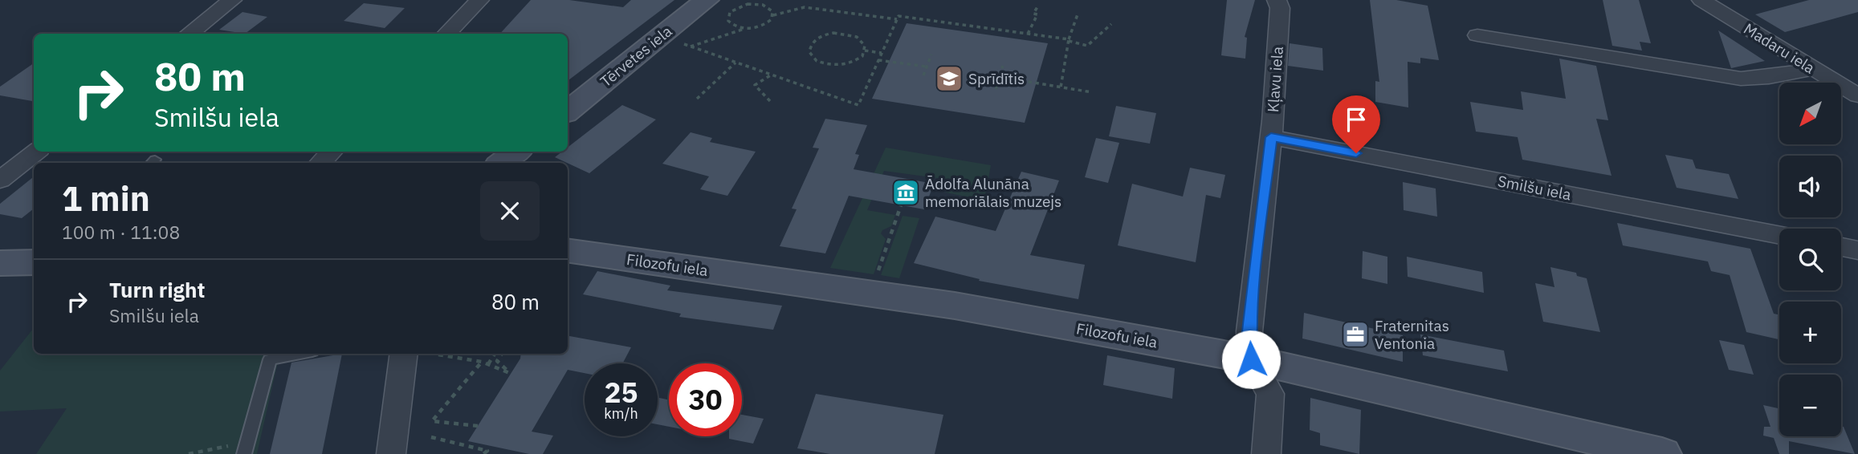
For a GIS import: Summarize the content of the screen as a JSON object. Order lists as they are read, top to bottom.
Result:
{
  "streets": {
    "street": [
      "Madaru iela",
      "Tērvetes iela",
      "Kļavu iela",
      "Smilšu iela",
      "Filozofu iela"
    ]
  },
  "crossings": [
    ["Kļavu iela", "Smilšu iela"],
    ["Kļavu iela", "Filozofu iela"]
  ],
  "places": {
    "school or university": ["Sprīdītis"],
    "museum": ["Ādolfa Alunāna memoriālais muzejs"],
    "office": ["Fraternitas Ventonia"]
  },
  "north": "bottom left",
  "page": {
    "turn": ["80 m", "Smilšu iela"],
    "map_buttons": ["+", "−"],
    "heading": ["1 min", "100 m · 11:08"],
    "list": [
      {
        "name": "Turn right",
        "note": "Smilšu iela",
        "value": "80 m"
      }
    ],
    "speed": "25 km/h",
    "limit": "30"
  }
}
